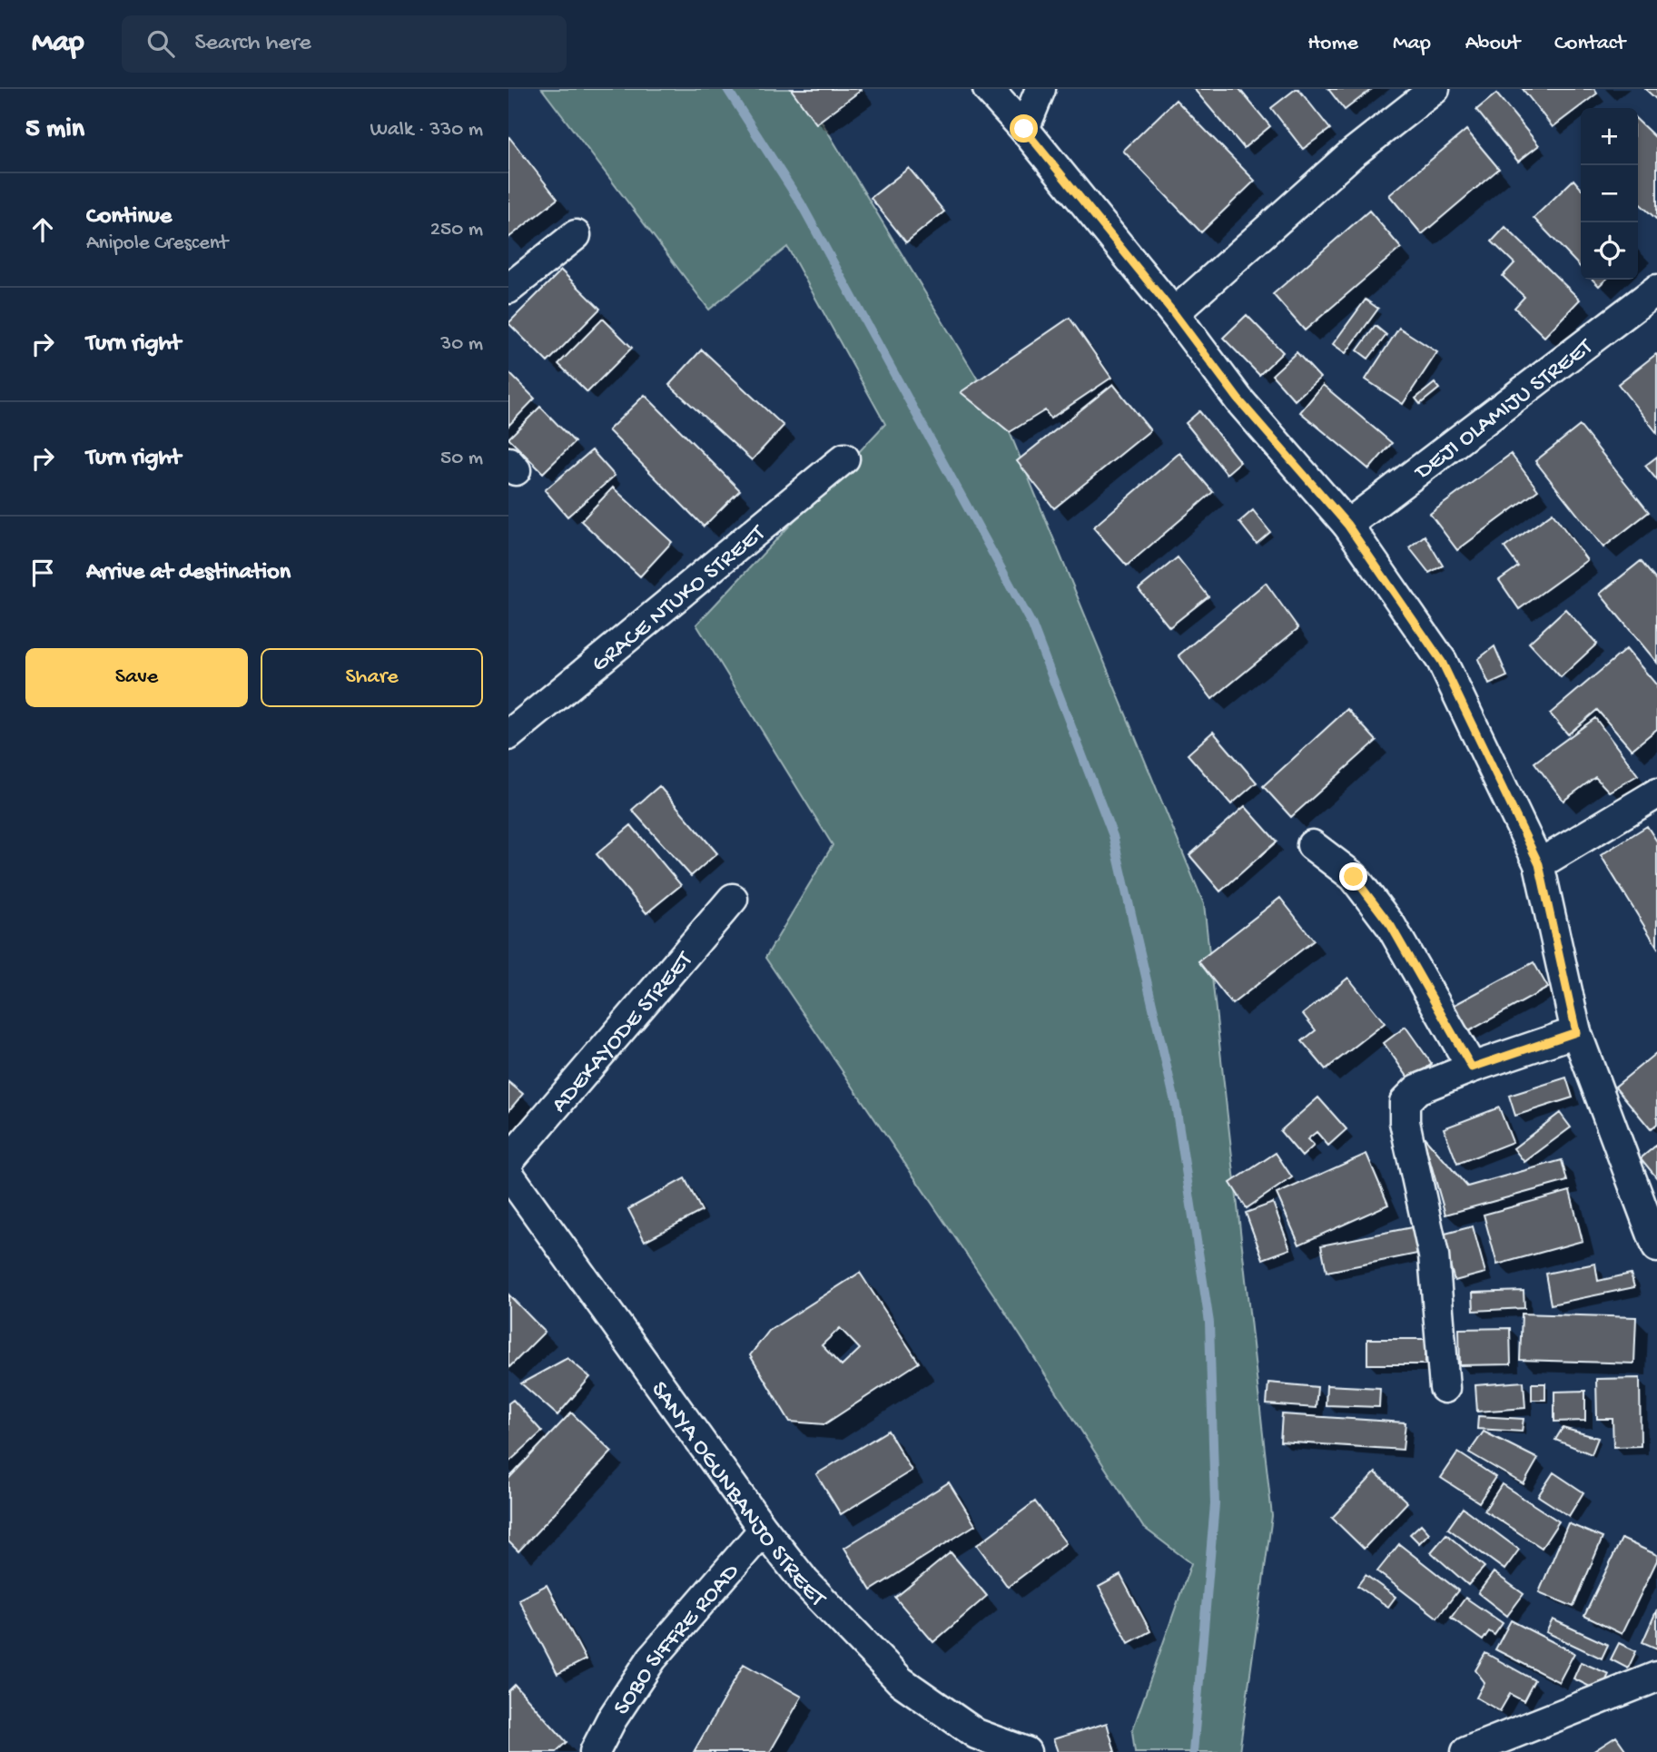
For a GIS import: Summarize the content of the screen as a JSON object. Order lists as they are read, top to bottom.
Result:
{
  "streets": {
    "street": [
      "DEJI OLAMIJU STREET",
      "GRACE NTUKO STREET",
      "ADEKAYODE STREET",
      "SANYA OGUNBANJO STREET",
      "SOBO SIFFRE ROAD"
    ]
  },
  "crossings": [
    ["SANYA OGUNBANJO STREET", "SOBO SIFFRE ROAD"]
  ],
  "page": {
    "header": "Map",
    "search": "Search here",
    "nav": [
      "Home",
      "Map",
      "About",
      "Contact"
    ],
    "heading": ["5 min", "Walk · 330 m"],
    "map_buttons": ["+", "−"],
    "list": [
      ["Continue", "Anipole Crescent", "250 m"],
      ["Turn right", "30 m"],
      ["Turn right", "50 m"],
      "Arrive at destination"
    ],
    "buttons": ["Save", "Share"]
  }
}
